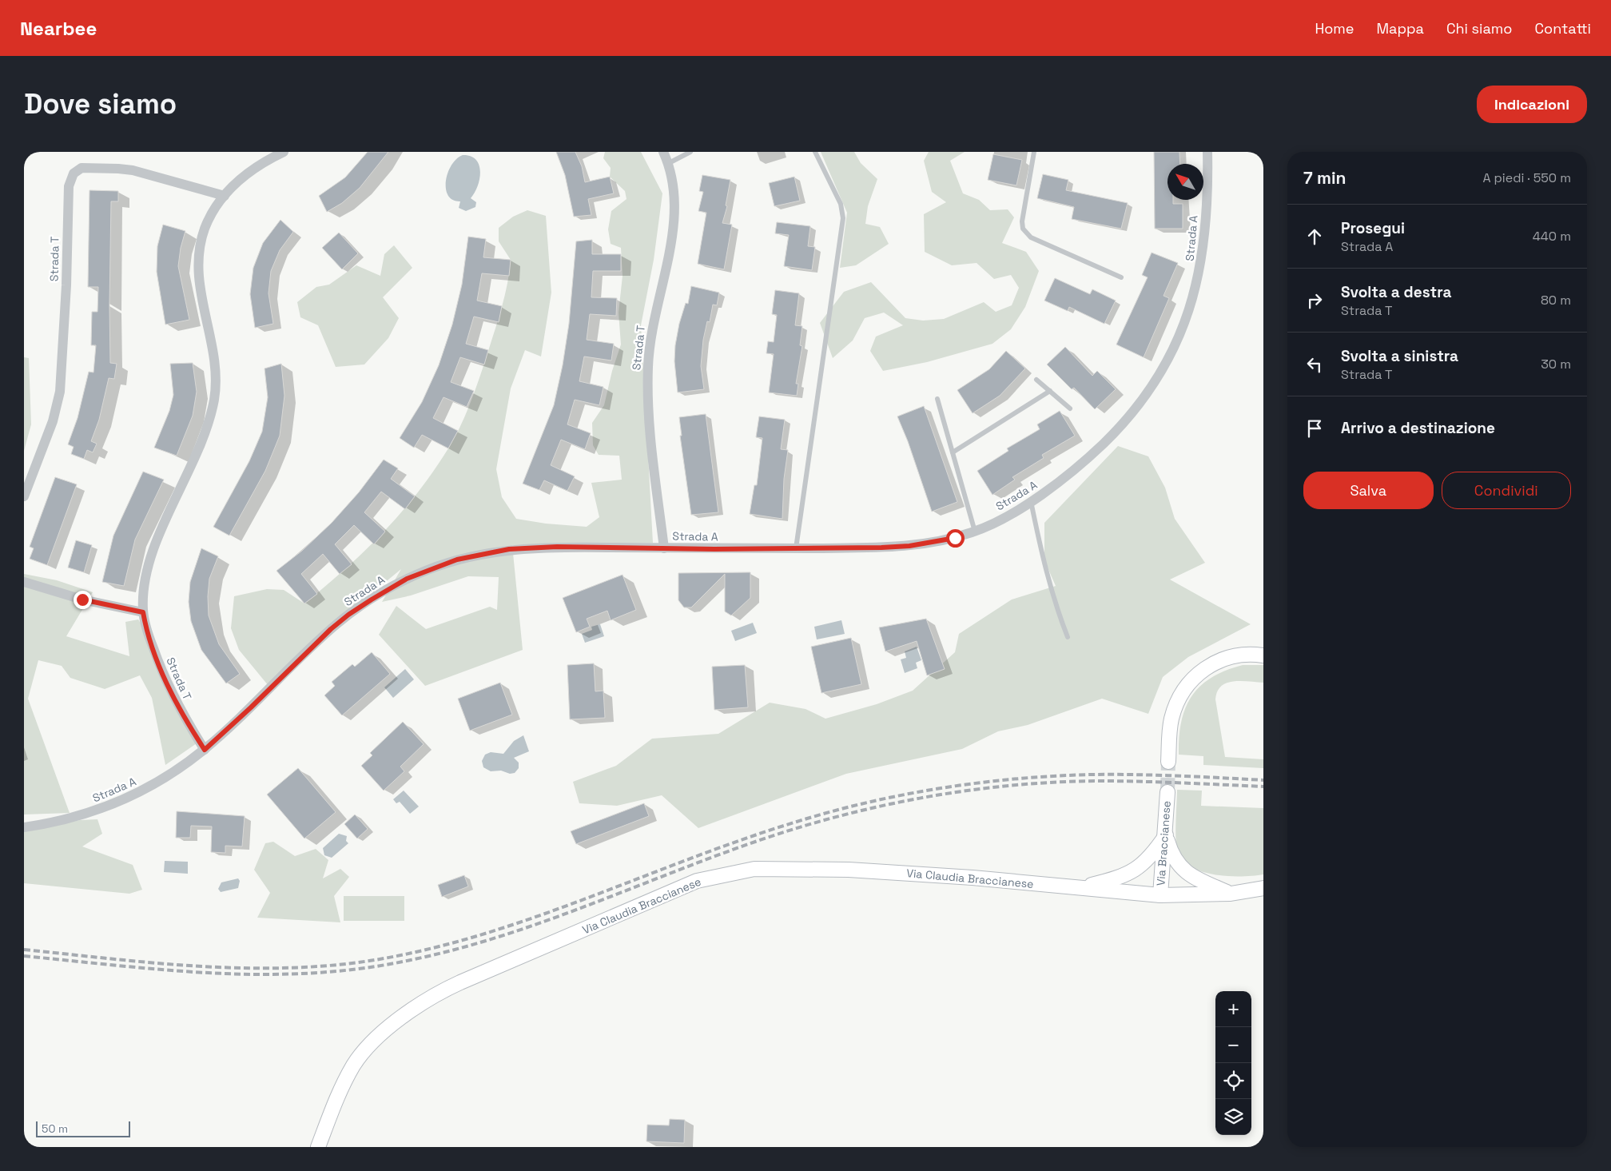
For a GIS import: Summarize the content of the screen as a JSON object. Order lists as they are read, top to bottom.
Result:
{
  "streets": {
    "main road": ["Via Braccianese", "Via Claudia Braccianese"],
    "street": ["Strada A", "Strada T"]
  },
  "crossings": [
    ["Strada A", "Strada T"],
    ["Via Braccianese", "Via Claudia Braccianese"]
  ],
  "scale_bar": "50 m",
  "north": "top left",
  "page": {
    "header": "Nearbee",
    "nav": [
      "Home",
      "Mappa",
      "Chi siamo",
      "Contatti"
    ],
    "buttons": [
      "Indicazioni",
      ["Salva", "Condividi"]
    ],
    "title": "Dove siamo",
    "heading": ["7 min", "A piedi · 550 m"],
    "list": [
      ["Prosegui", "Strada A", "440 m"],
      ["Svolta a destra", "Strada T", "80 m"],
      ["Svolta a sinistra", "Strada T", "30 m"],
      "Arrivo a destinazione"
    ],
    "map_buttons": ["+", "−"],
    "scale": "50 m"
  }
}
